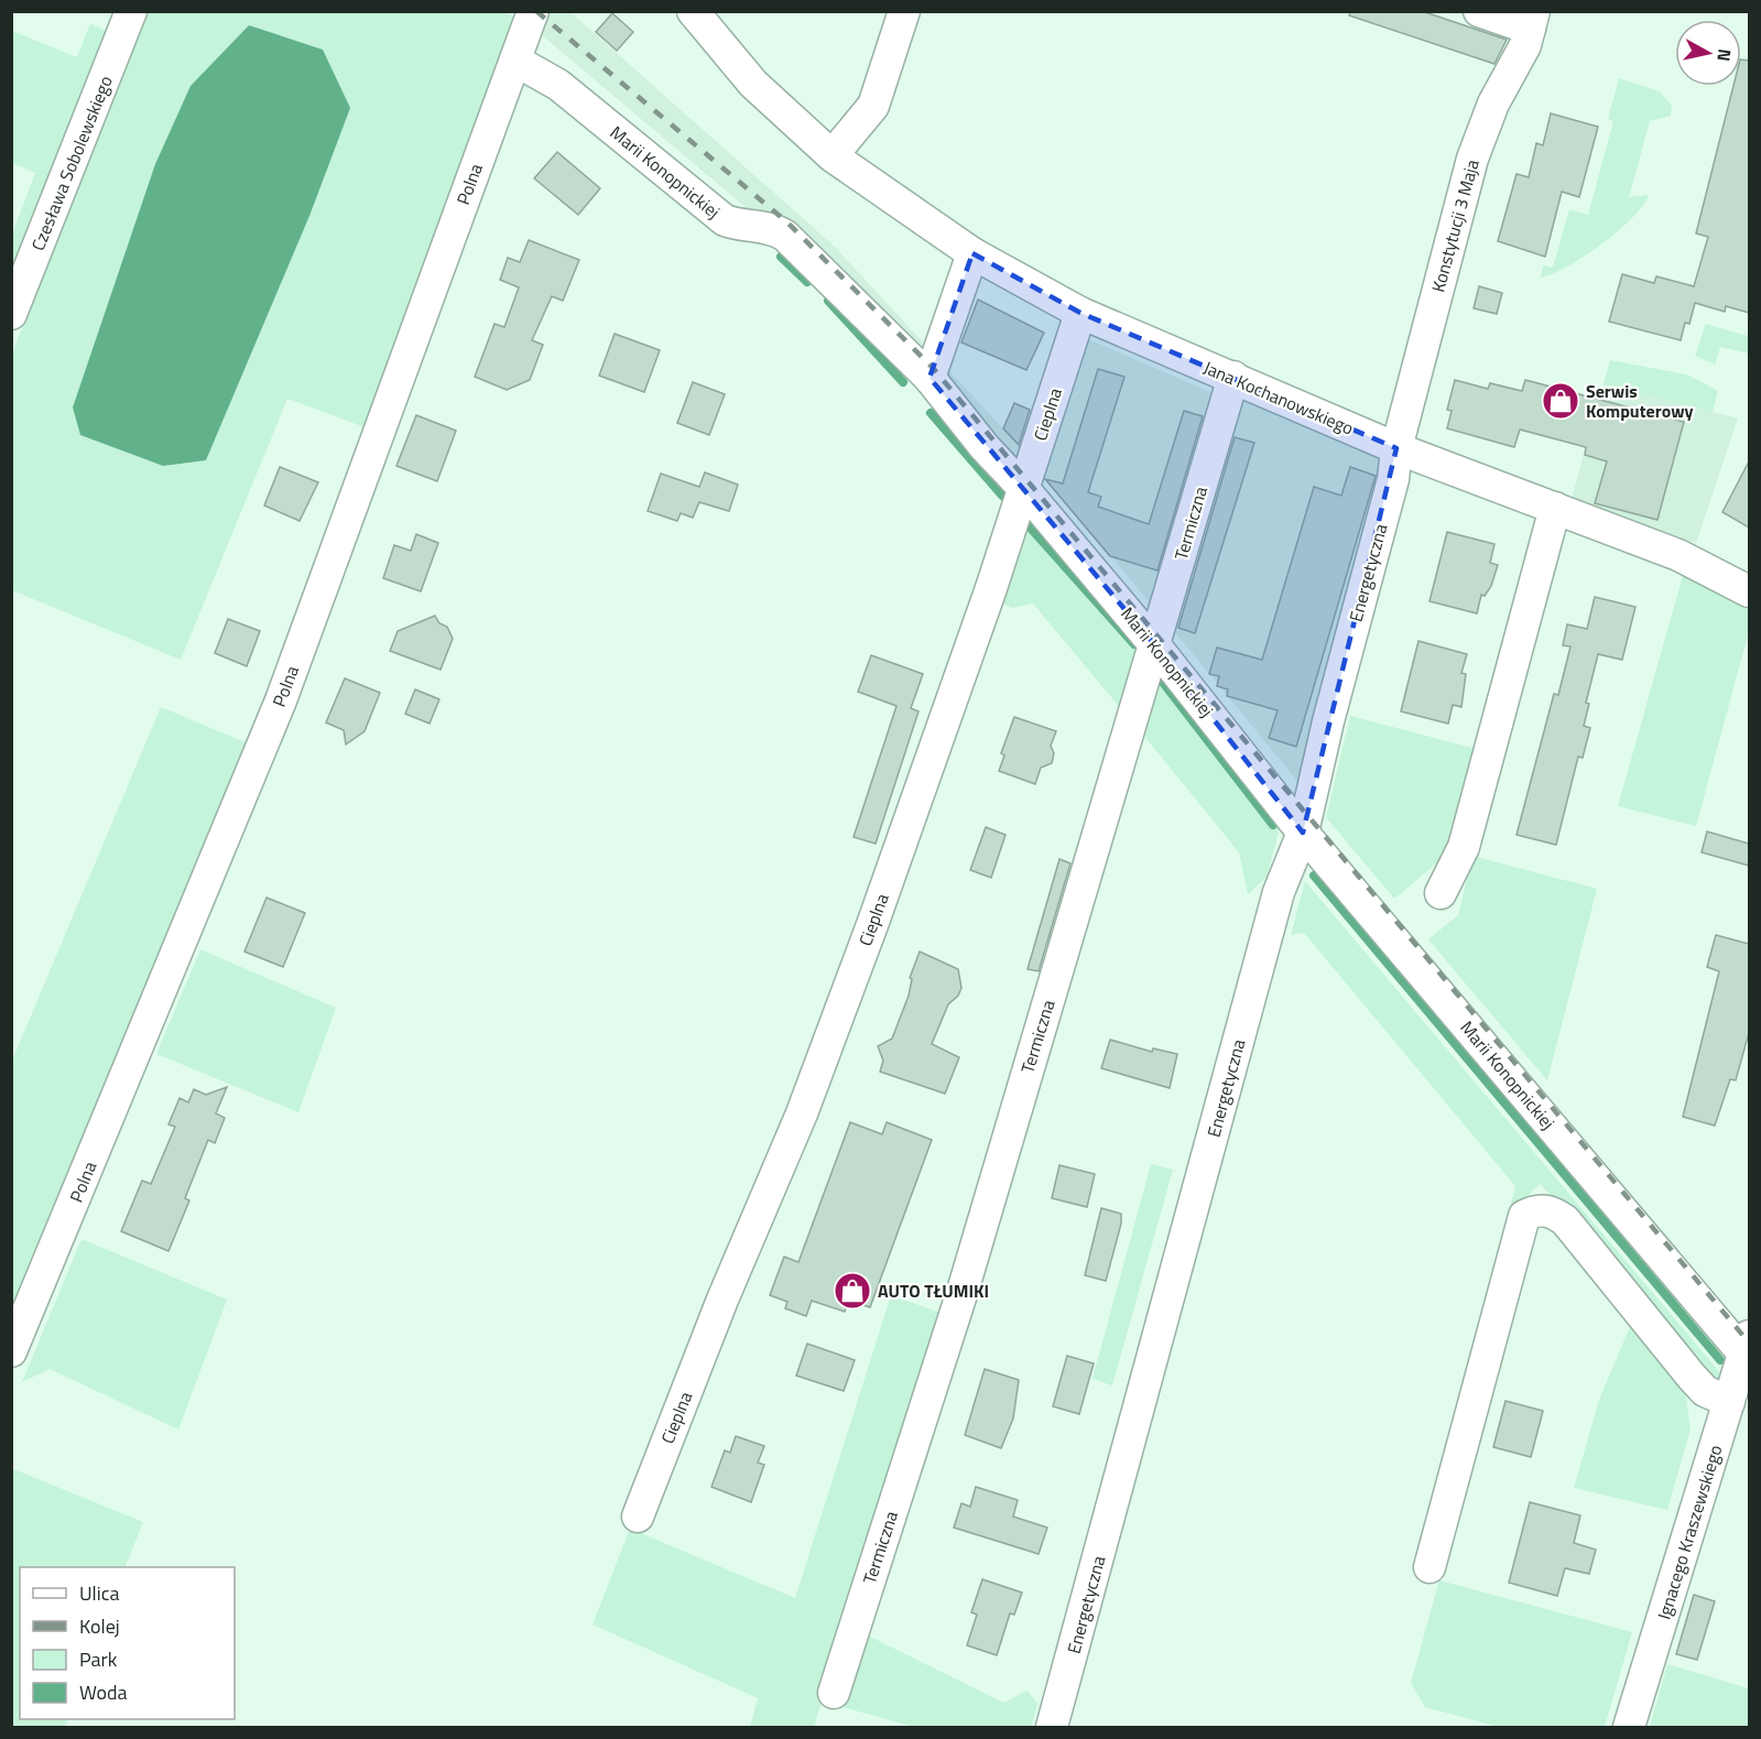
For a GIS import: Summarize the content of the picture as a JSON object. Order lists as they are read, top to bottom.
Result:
{
  "streets": {
    "street": [
      "Czesława Sobolewskiego",
      "Marii Konopnickiej",
      "Polna",
      "Konstytucji 3 Maja",
      "Jana Kochanowskiego",
      "Cieplna",
      "Termiczna",
      "Energetyczna",
      "Ignacego Kraszewskiego"
    ]
  },
  "crossings": [
    ["Marii Konopnickiej", "Polna"],
    ["Marii Konopnickiej", "Cieplna"],
    ["Marii Konopnickiej", "Termiczna"],
    ["Marii Konopnickiej", "Energetyczna"],
    ["Marii Konopnickiej", "Ignacego Kraszewskiego"],
    ["Konstytucji 3 Maja", "Jana Kochanowskiego"],
    ["Konstytucji 3 Maja", "Energetyczna"],
    ["Jana Kochanowskiego", "Cieplna"],
    ["Jana Kochanowskiego", "Termiczna"],
    ["Jana Kochanowskiego", "Energetyczna"]
  ],
  "places": {
    "shop": ["Serwis Komputerowy", "AUTO TŁUMIKI"]
  },
  "legend": [
    "Ulica",
    "Kolej",
    "Park",
    "Woda"
  ],
  "north": "right"
}
